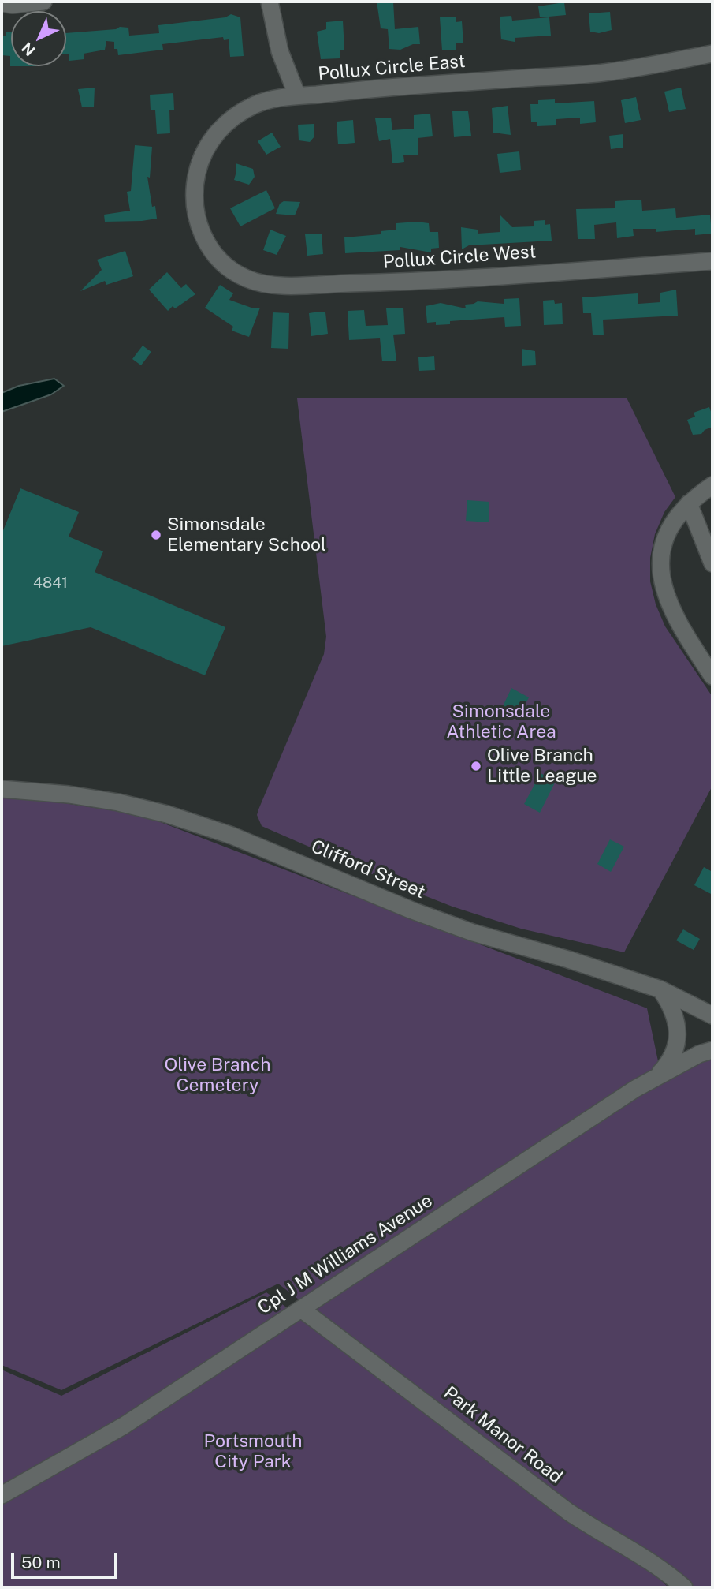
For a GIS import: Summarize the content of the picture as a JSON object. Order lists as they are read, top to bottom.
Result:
{
  "streets": {
    "street": [
      "Pollux Circle East",
      "Pollux Circle West",
      "Clifford Street",
      "Cpl J M Williams Avenue",
      "Park Manor Road"
    ]
  },
  "crossings": [
    ["Pollux Circle East", "Pollux Circle West"],
    ["Cpl J M Williams Avenue", "Park Manor Road"]
  ],
  "parks": ["Simonsdale Athletic Area", "Olive Branch Cemetery", "Portsmouth City Park"],
  "places": ["Simonsdale Elementary School", "Olive Branch Little League"],
  "house_numbers": ["4841"],
  "scale_bar": "50 m",
  "north": "bottom left"
}
